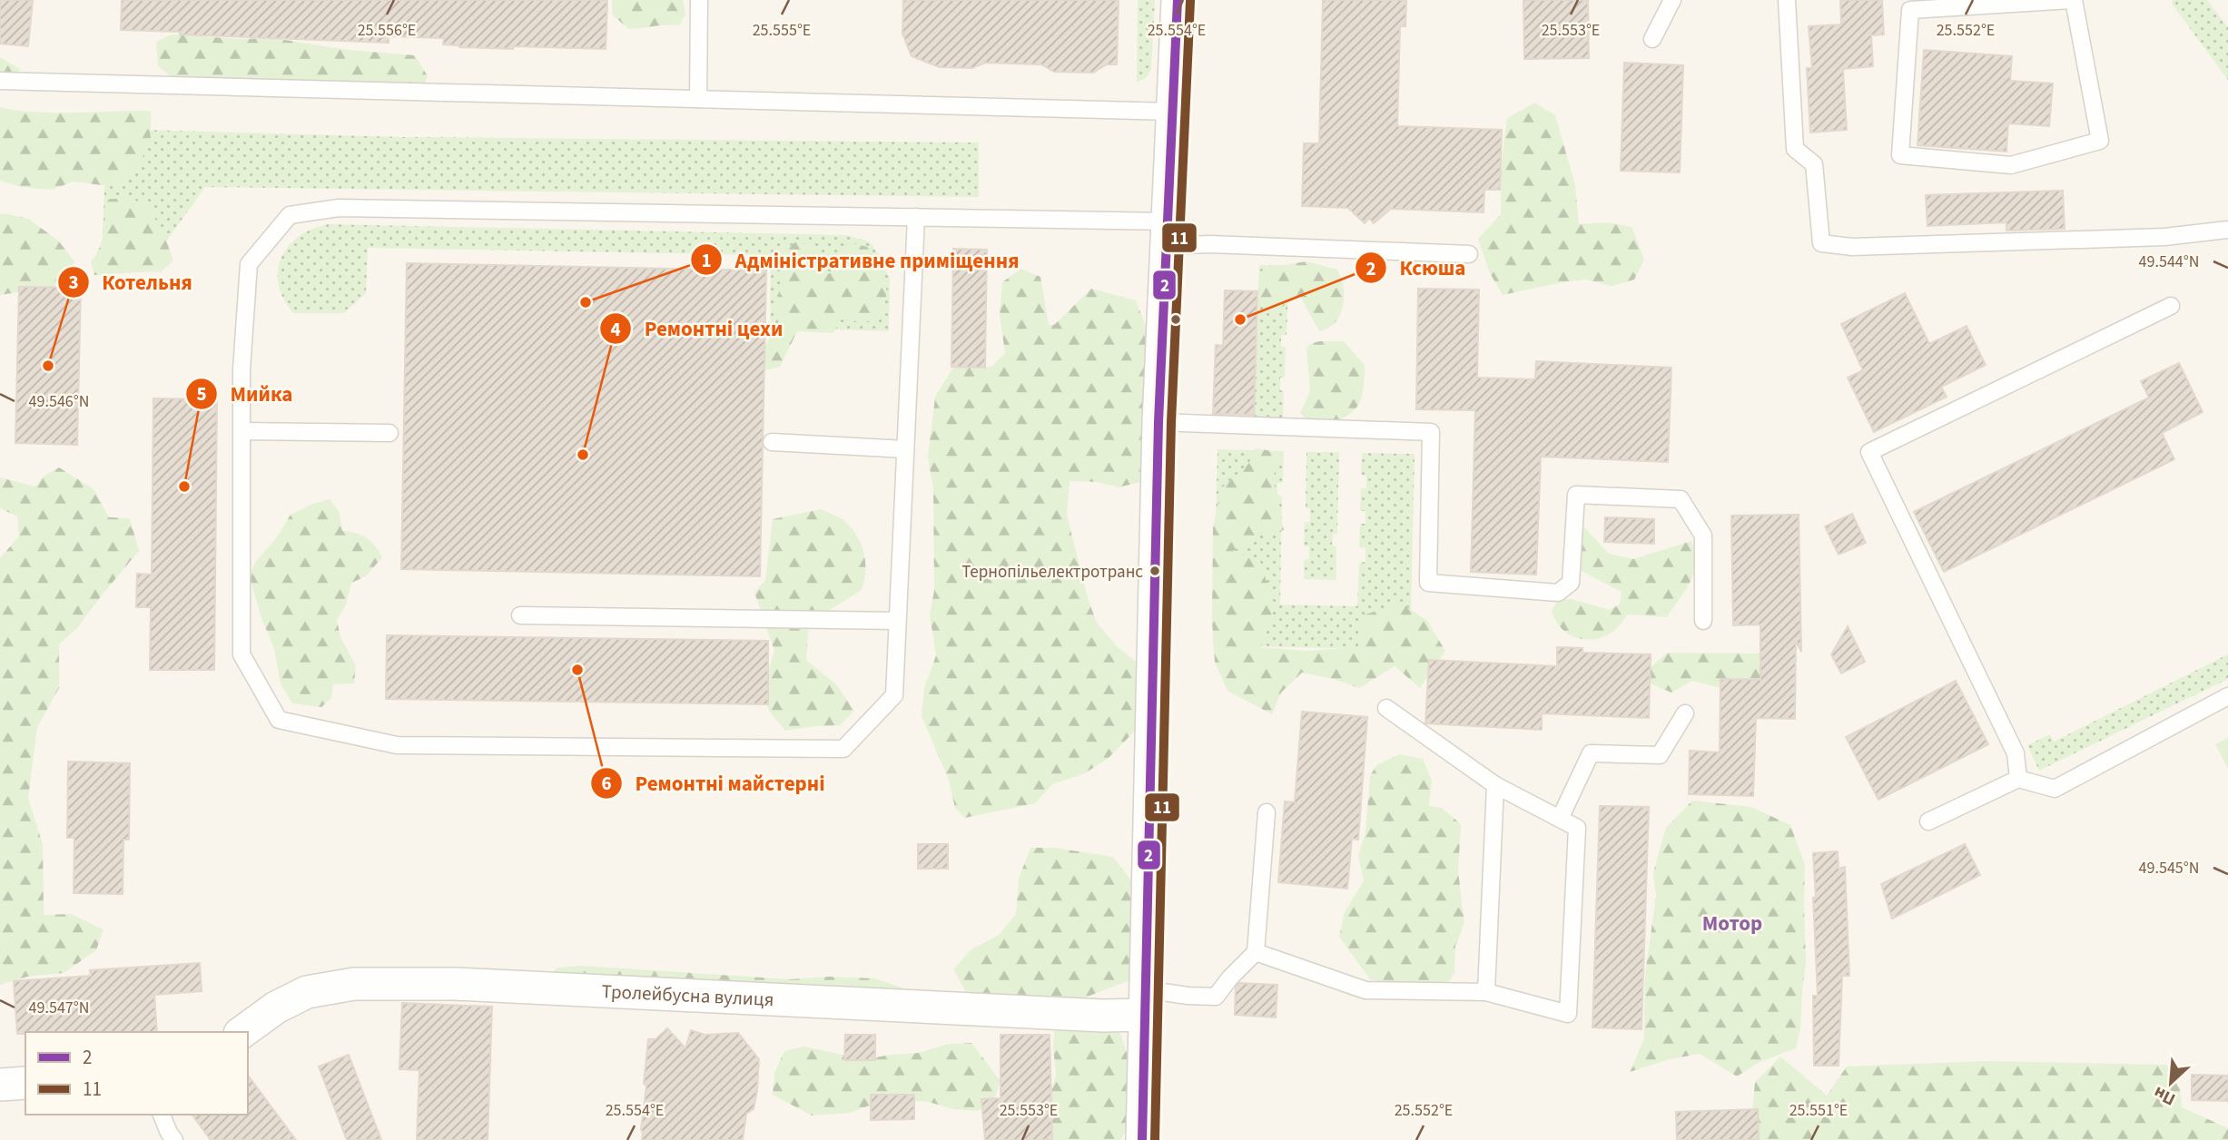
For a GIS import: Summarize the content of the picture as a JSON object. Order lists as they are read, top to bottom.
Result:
{
  "streets": {
    "street": ["Тролейбусна вулиця"]
  },
  "districts": ["Мотор"],
  "places": [
    "Адміністративне приміщення",
    "Ксюша",
    "Котельня",
    "Ремонтні цехи",
    "Мийка",
    "Тернопільелектротранс",
    "Ремонтні майстерні"
  ],
  "lines": ["transit line 2", "transit line 11"],
  "legend": ["2", "11"],
  "north": "bottom left",
  "coordinates": [
    "25.556°E",
    "25.555°E",
    "25.554°E",
    "25.553°E",
    "25.552°E",
    "49.544°N",
    "49.546°N",
    "49.545°N",
    "49.547°N",
    "25.551°E"
  ]
}
